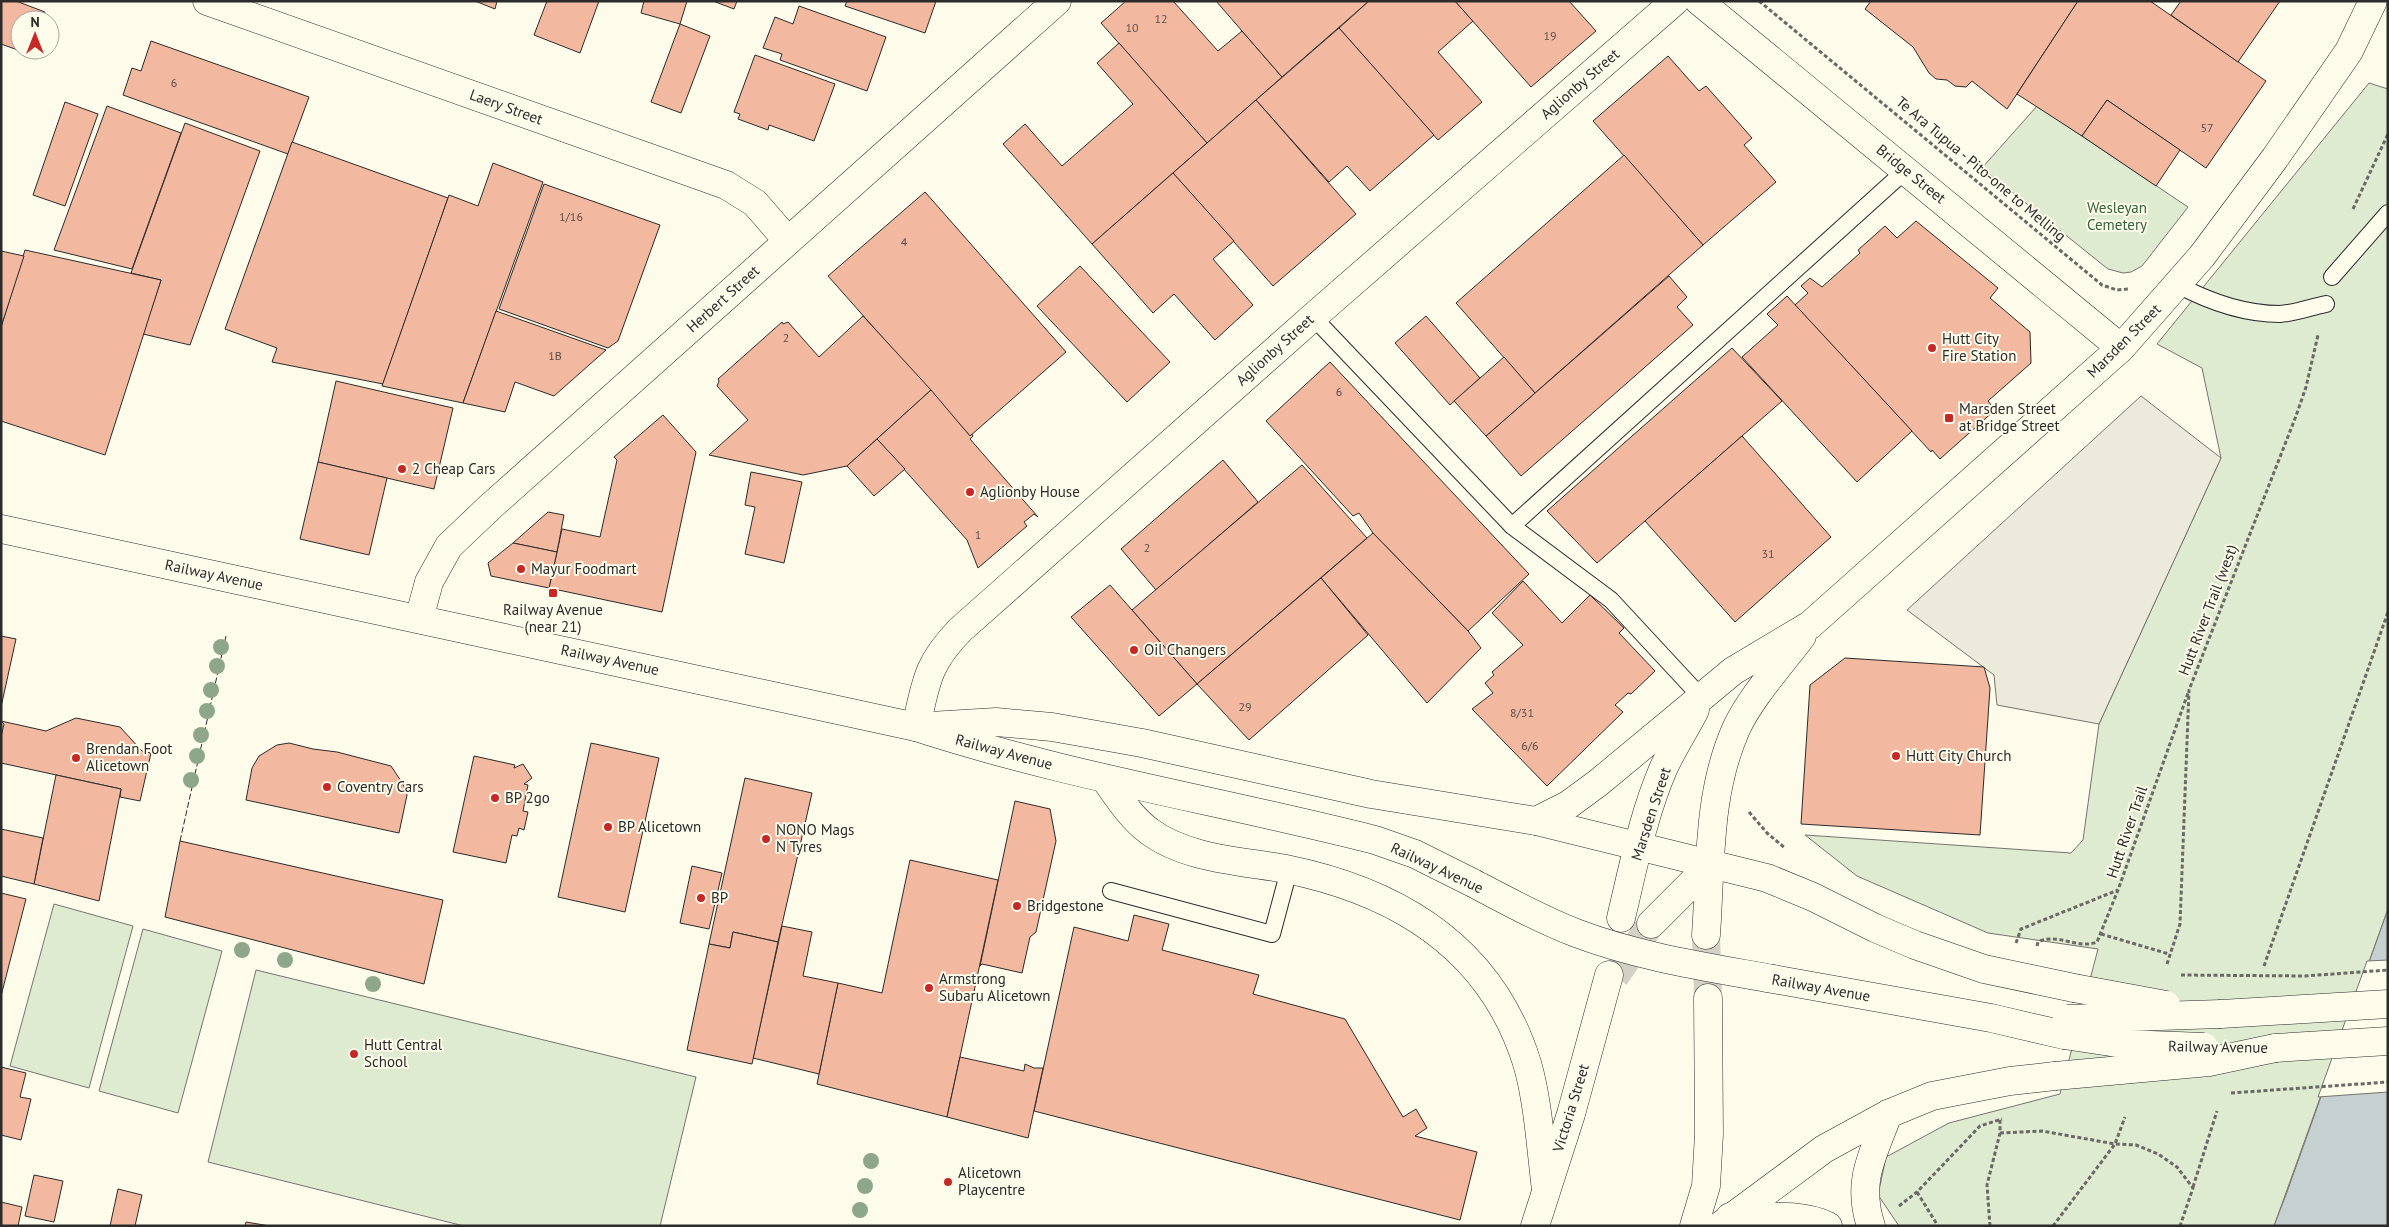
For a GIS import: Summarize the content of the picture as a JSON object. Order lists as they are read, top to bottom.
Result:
{
  "streets": {
    "main road": [
      "Aglionby Street",
      "Laery Street",
      "Bridge Street",
      "Herbert Street",
      "Marsden Street",
      "Railway Avenue",
      "Victoria Street"
    ],
    "path": ["Te Ara Tupua - Pito-one to Melling", "Hutt River Trail (west)", "Hutt River Trail"]
  },
  "crossings": [
    ["Aglionby Street", "Railway Avenue"],
    ["Laery Street", "Herbert Street"],
    ["Bridge Street", "Marsden Street"],
    ["Herbert Street", "Railway Avenue"],
    ["Hutt River Trail (west)", "Hutt River Trail"]
  ],
  "parks": ["Wesleyan Cemetery"],
  "places": {
    "other": [
      "Hutt City Fire Station",
      "2 Cheap Cars",
      "Aglionby House",
      "Mayur Foodmart",
      "Oil Changers",
      "Hutt City Church",
      "Brendan Foot Alicetown",
      "Coventry Cars",
      "BP 2go",
      "BP Alicetown",
      "NONO Mags N Tyres",
      "BP",
      "Bridgestone",
      "Armstrong Subaru Alicetown",
      "Hutt Central School",
      "Alicetown Playcentre"
    ],
    "transit": ["Marsden Street at Bridge Street", "Railway Avenue (near 21)"]
  },
  "house_numbers": [
    "12",
    "10",
    "19",
    "6",
    "57",
    "1/16",
    "4",
    "2",
    "1B",
    "6",
    "1",
    "2",
    "31",
    "29",
    "8/31",
    "6/6"
  ],
  "north": "top"
}
